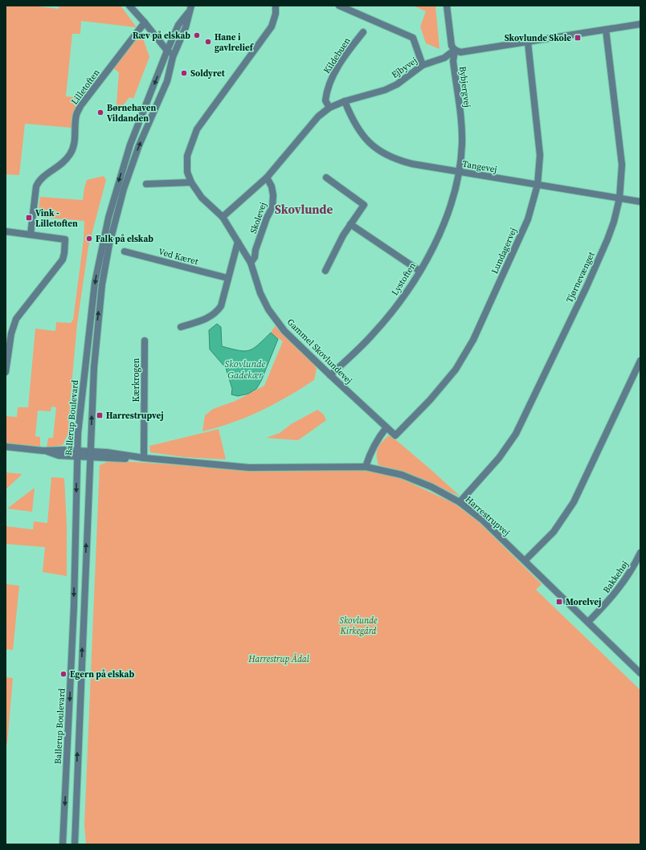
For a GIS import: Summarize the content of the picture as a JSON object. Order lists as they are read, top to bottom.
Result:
{
  "streets": {
    "street": [
      "Kildebuen",
      "Ejbyvej",
      "Lilletoften",
      "Bybjergvej",
      "Tangevej",
      "Skolevej",
      "Lundagervej",
      "Ved Kæret",
      "Tjørnevænget",
      "Lystoften",
      "Gammel Skovlundevej",
      "Kærkrogen",
      "Ballerup Boulevard",
      "Harrestrupvej",
      "Bakkehøj"
    ]
  },
  "crossings": [
    ["Kildebuen", "Ejbyvej"],
    ["Ejbyvej", "Bybjergvej"],
    ["Ejbyvej", "Tangevej"],
    ["Ejbyvej", "Skolevej"],
    ["Ejbyvej", "Gammel Skovlundevej"],
    ["Bybjergvej", "Tangevej"],
    ["Bybjergvej", "Lystoften"],
    ["Tangevej", "Lundagervej"],
    ["Tangevej", "Tjørnevænget"],
    ["Tangevej", "Lystoften"],
    ["Skolevej", "Gammel Skovlundevej"],
    ["Lundagervej", "Gammel Skovlundevej"],
    ["Tjørnevænget", "Harrestrupvej"],
    ["Lystoften", "Gammel Skovlundevej"],
    ["Kærkrogen", "Harrestrupvej"],
    ["Ballerup Boulevard", "Harrestrupvej"],
    ["Harrestrupvej", "Bakkehøj"]
  ],
  "districts": ["Skovlunde"],
  "water": ["Skovlunde Gadekær"],
  "parks": ["Skovlunde Kirkegård", "Harrestrup Ådal"],
  "places": {
    "other": [
      "Ræv på elskab",
      "Hane i gavlrelief",
      "Soldyret",
      "Børnehaven Vildanden",
      "Falk på elskab",
      "Egern på elskab"
    ],
    "transit": [
      "Skovlunde Skole",
      "Vink - Lilletoften",
      "Harrestrupvej",
      "Morelvej"
    ]
  }
}
